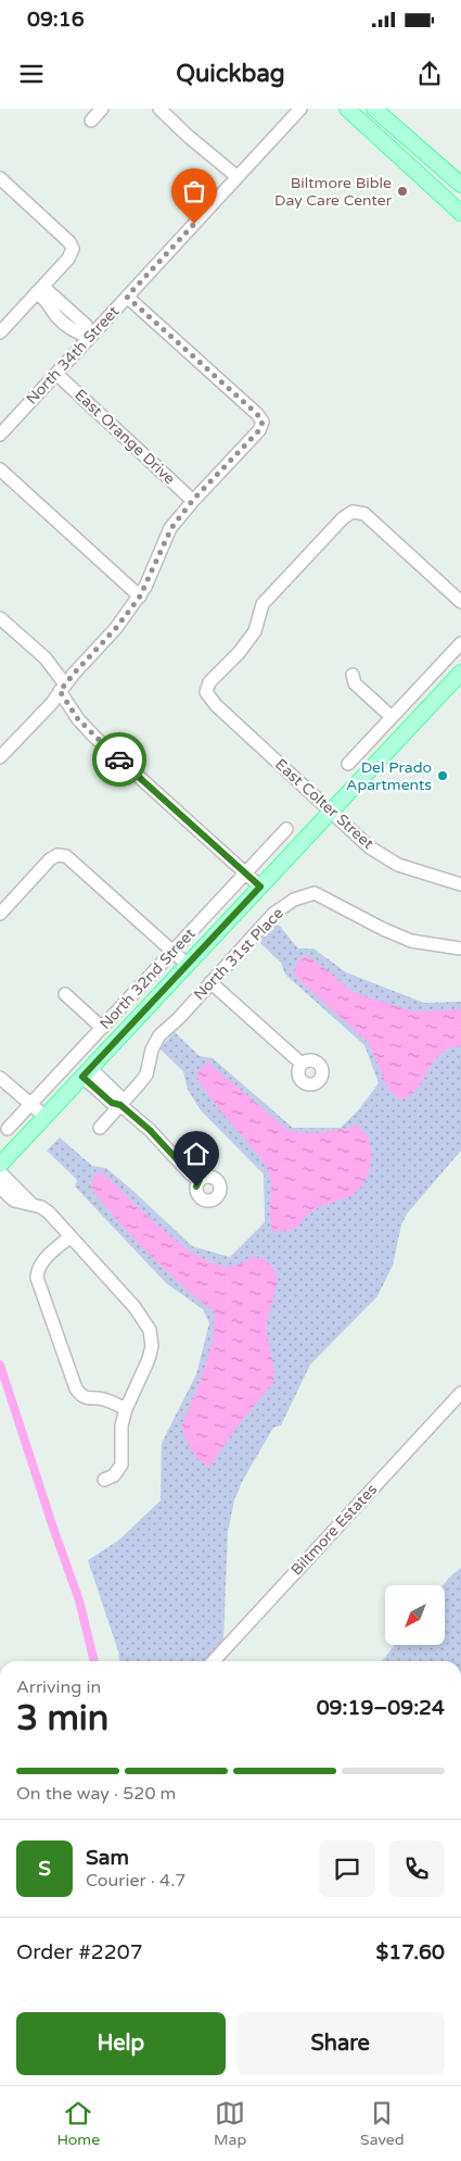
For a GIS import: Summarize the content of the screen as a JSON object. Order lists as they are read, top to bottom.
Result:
{
  "streets": {
    "main road": ["North 32nd Street"],
    "street": [
      "North 34th Street",
      "East Orange Drive",
      "East Colter Street",
      "North 31st Place",
      "Biltmore Estates"
    ]
  },
  "crossings": [
    ["North 34th Street", "East Orange Drive"],
    ["East Colter Street", "North 32nd Street"]
  ],
  "places": ["Biltmore Bible Day Care Center", "Del Prado Apartments"],
  "north": "bottom left",
  "page": {
    "status": "09:16",
    "header": "Quickbag",
    "heading": ["3 min", "Arriving in", "09:19–09:24"],
    "panel": [
      "Sam",
      "Courier · 4.7",
      "Order #2207",
      "$17.60"
    ],
    "bar": "On the way · 520 m",
    "round": "S",
    "buttons": ["Help", "Share"],
    "tabs": ["Home", "Map", "Saved"]
  }
}
